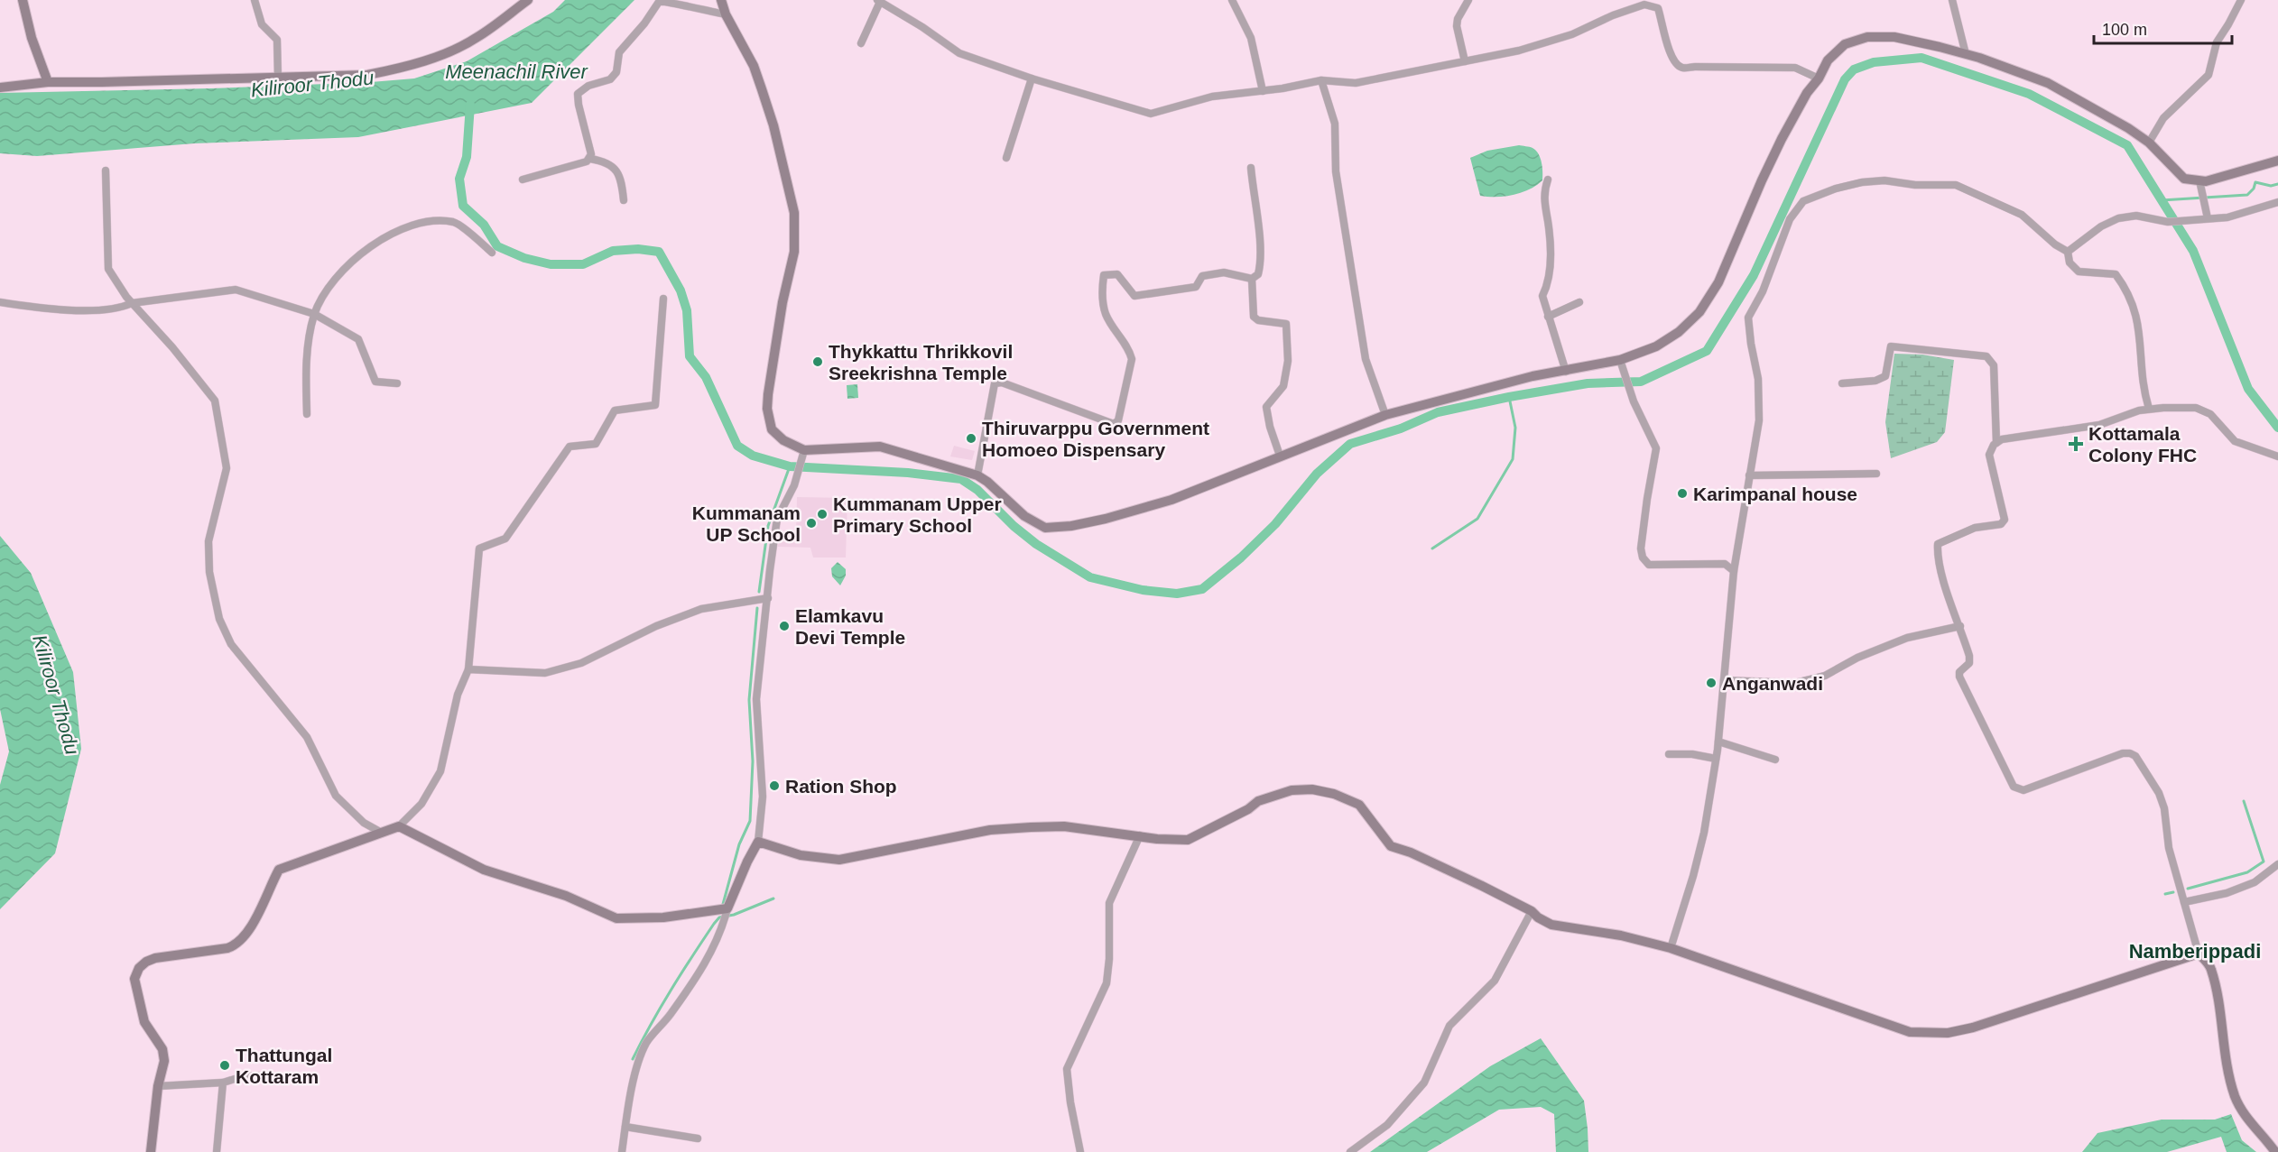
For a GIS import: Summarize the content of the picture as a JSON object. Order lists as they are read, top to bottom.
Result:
{
  "districts": ["Namberippadi"],
  "water": ["Meenachil River", "Kiliroor Thodu"],
  "places": {
    "other": [
      "Thykkattu Thrikkovil Sreekrishna Temple",
      "Thiruvarppu Government Homoeo Dispensary",
      "Karimpanal house",
      "Kummanam Upper Primary School",
      "Kummanam UP School",
      "Elamkavu Devi Temple",
      "Anganwadi",
      "Ration Shop",
      "Thattungal Kottaram"
    ],
    "health": ["Kottamala Colony FHC"]
  },
  "scale_bar": "100 m"
}
